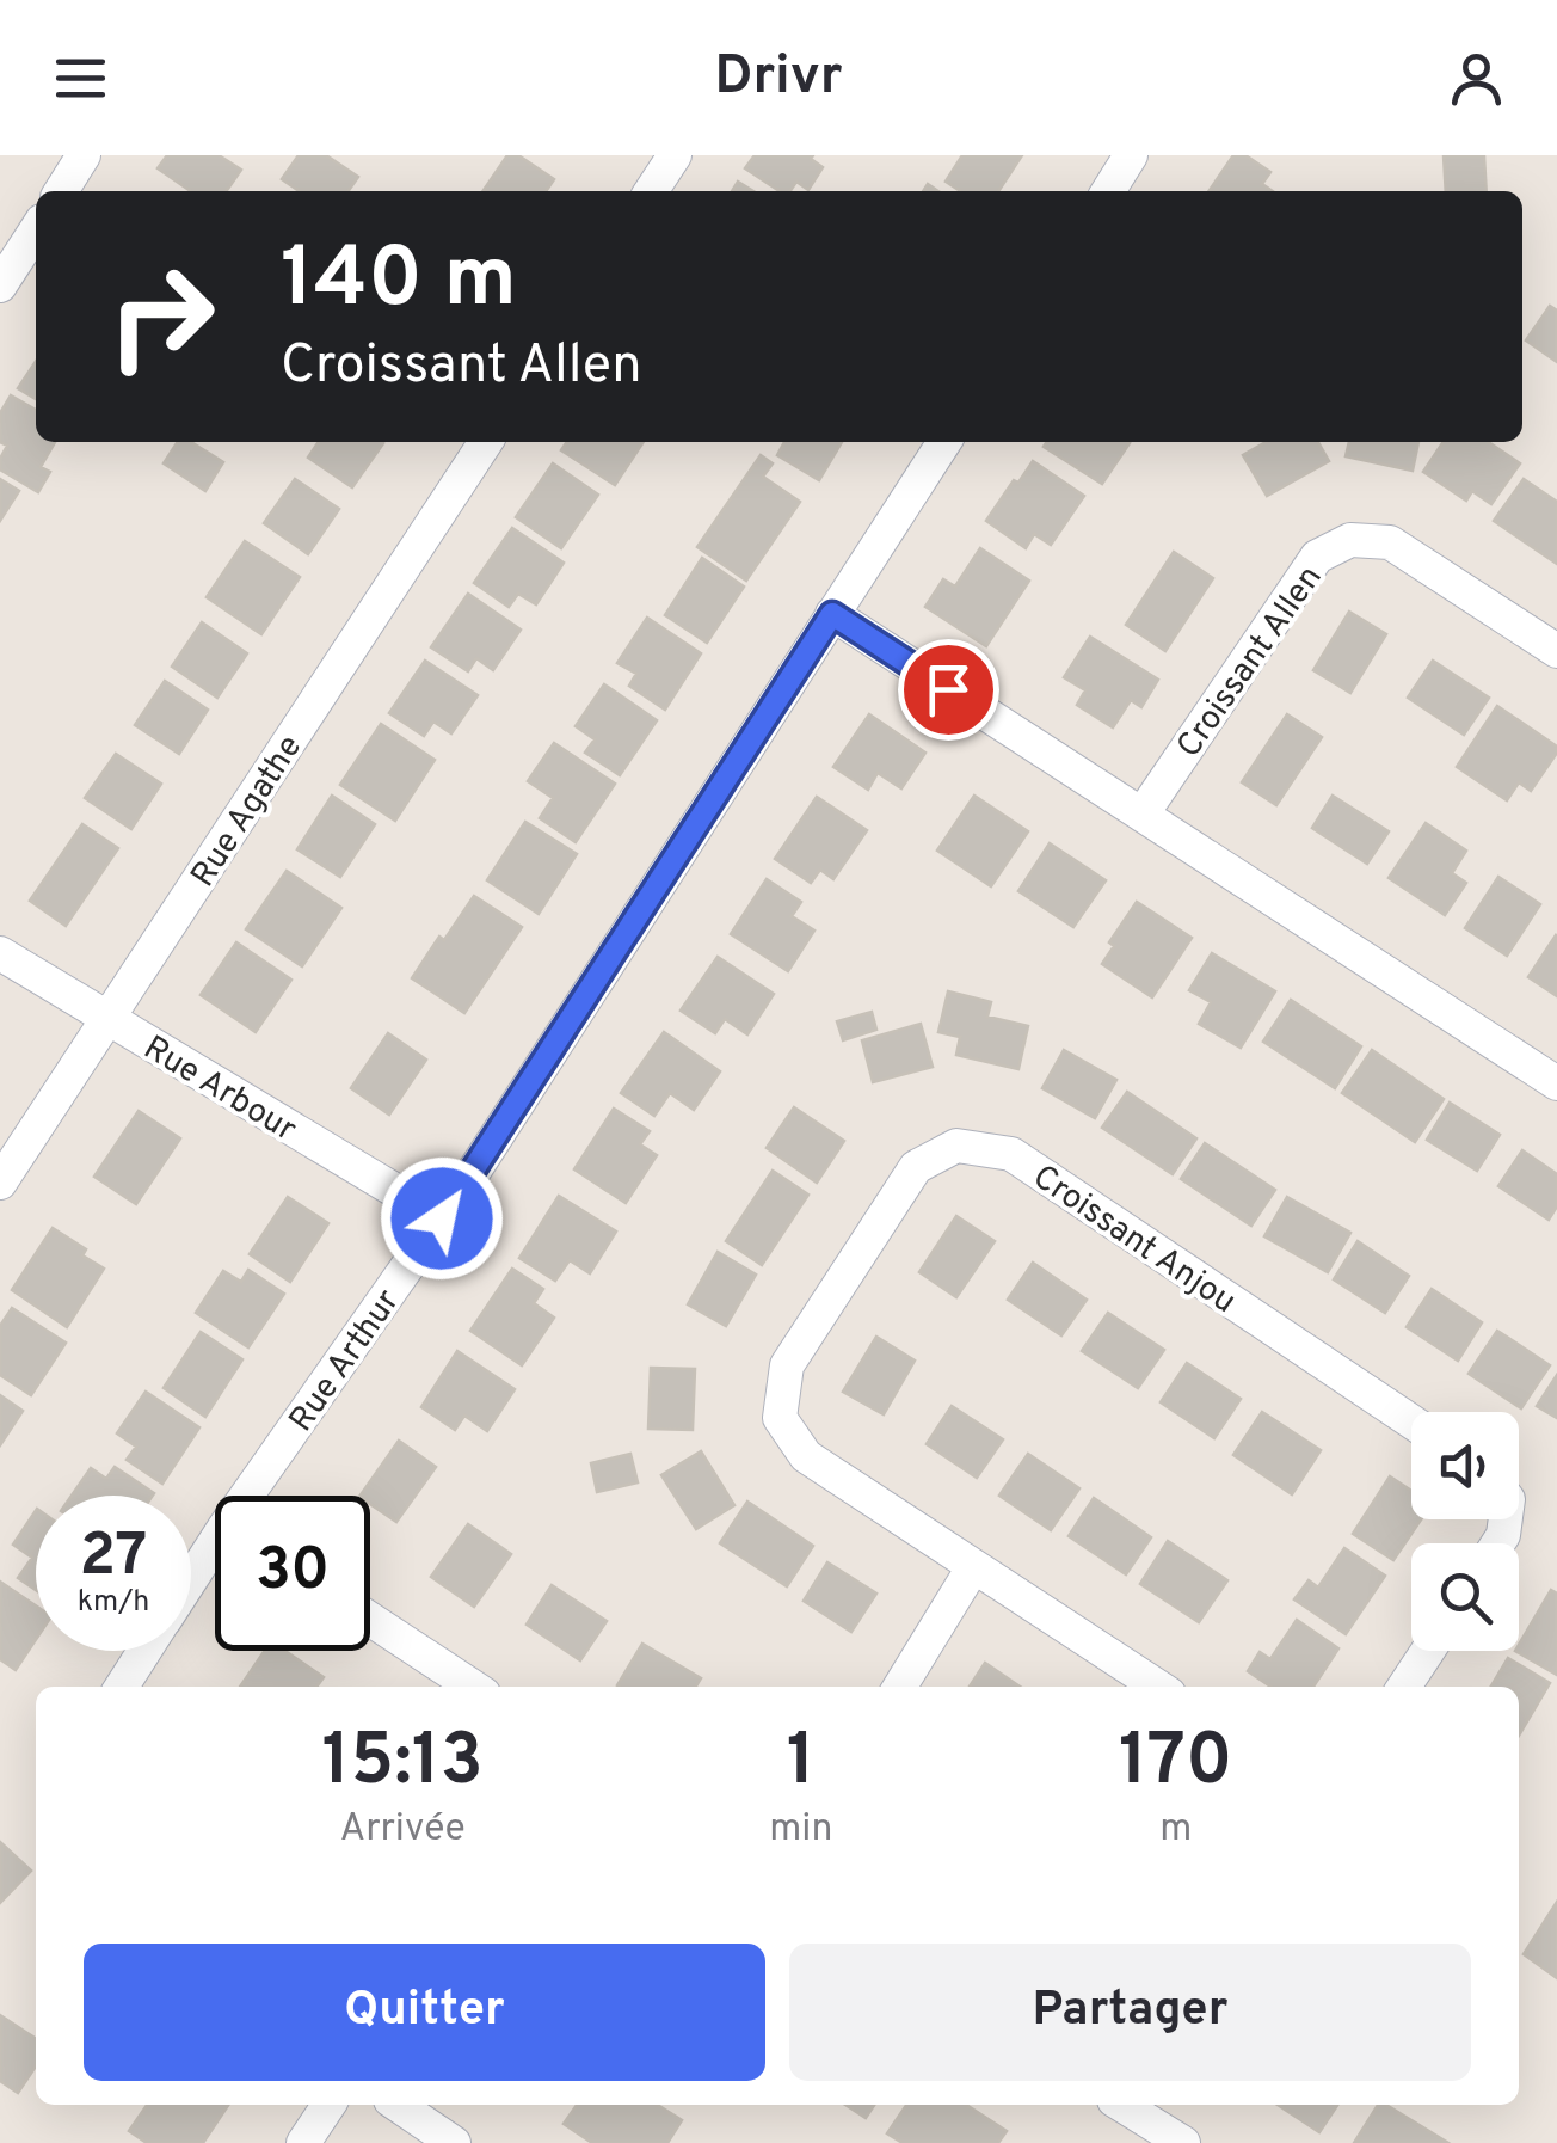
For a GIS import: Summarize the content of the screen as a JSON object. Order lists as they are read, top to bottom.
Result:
{
  "streets": {
    "street": [
      "Croissant Allen",
      "Rue Agathe",
      "Rue Arbour",
      "Croissant Anjou",
      "Rue Arthur"
    ]
  },
  "crossings": [
    ["Rue Agathe", "Rue Arbour"],
    ["Rue Arbour", "Rue Arthur"]
  ],
  "page": {
    "header": "Drivr",
    "turn": ["140 m", "Croissant Allen"],
    "speed": "27 km/h",
    "limit": "30",
    "eta": [
      "15:13",
      "Arrivée",
      "1",
      "min",
      "170",
      "m"
    ],
    "buttons": ["Quitter", "Partager"]
  }
}
